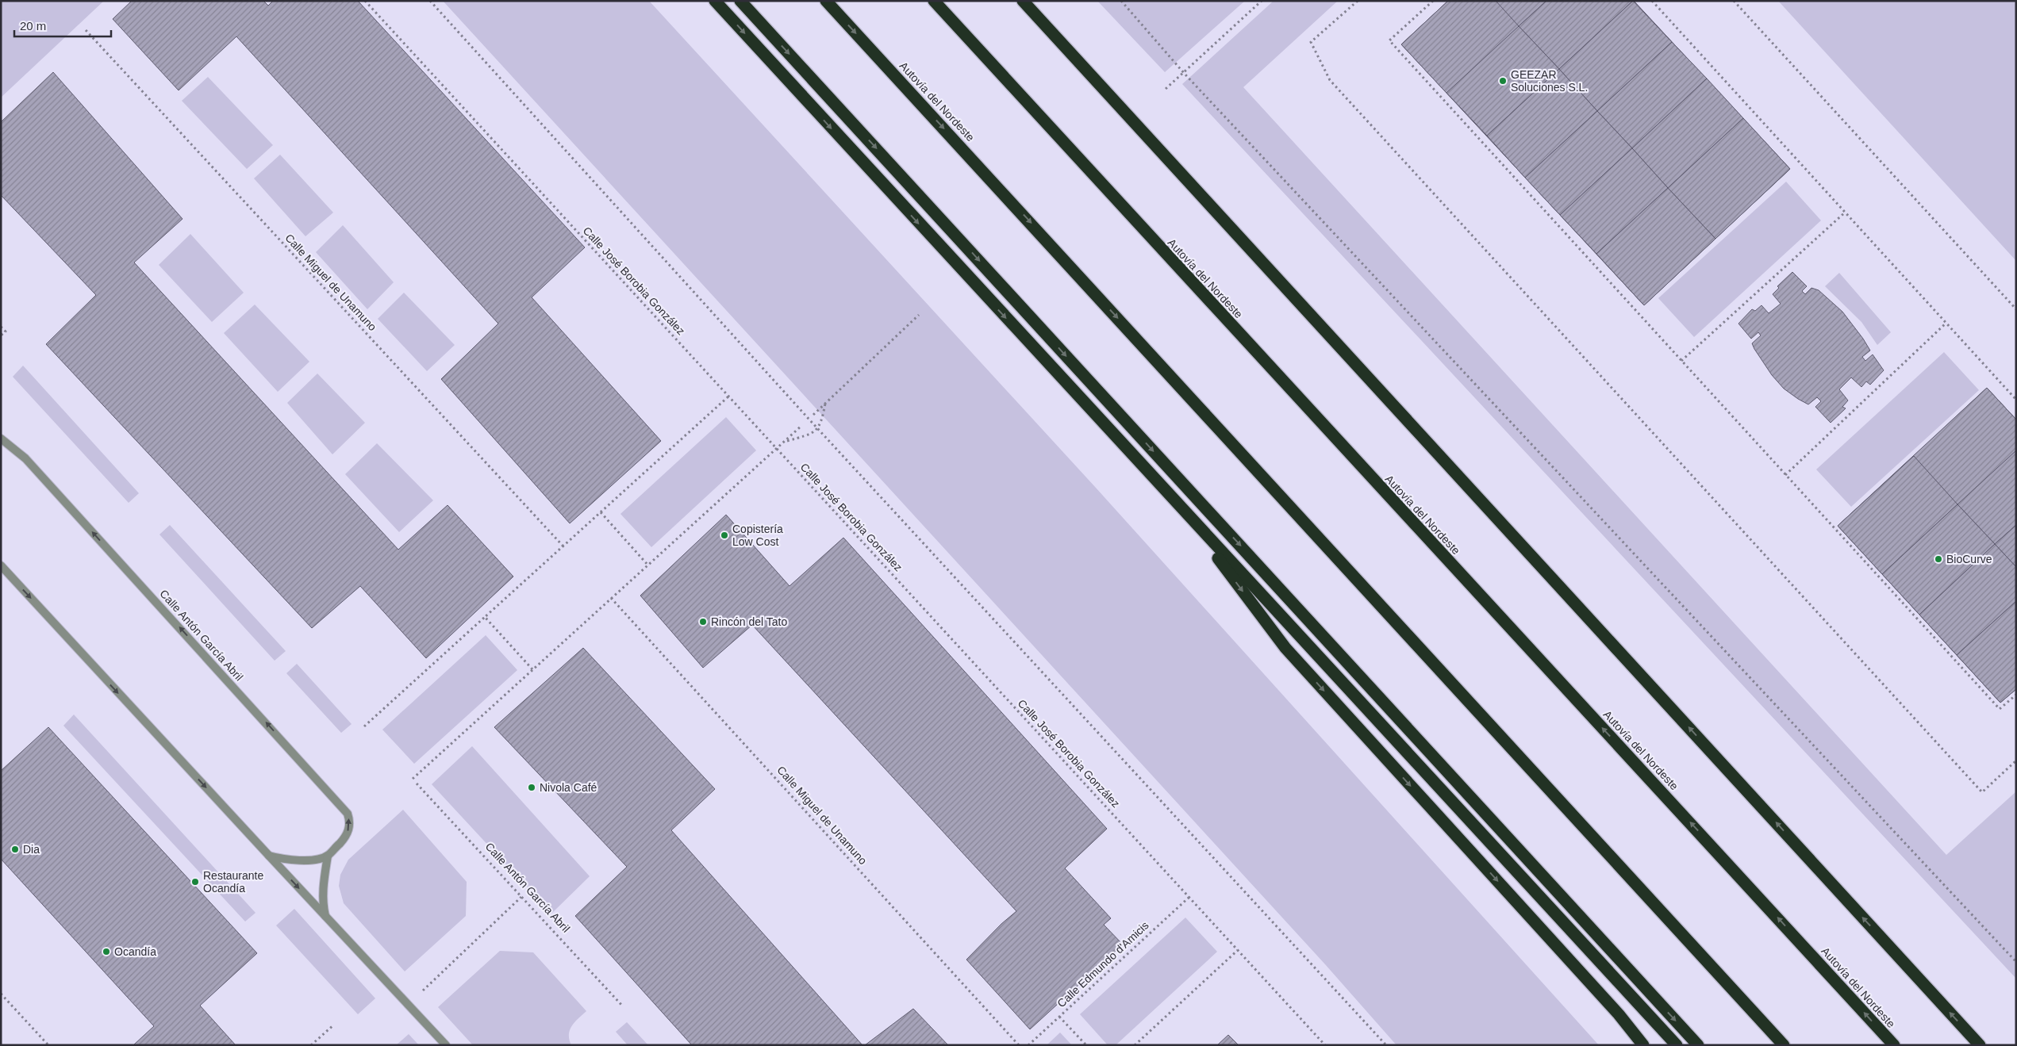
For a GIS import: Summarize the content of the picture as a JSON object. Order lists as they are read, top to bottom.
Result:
{
  "streets": {
    "highway": ["Autovía del Nordeste"],
    "street": ["Calle Antón García Abril"],
    "path": ["Calle José Borobia González", "Calle Miguel de Unamuno", "Calle Edmundo d'Amicis"]
  },
  "crossings": [
    ["Calle José Borobia González", "Calle Edmundo d'Amicis"]
  ],
  "one_way": ["Calle Antón García Abril"],
  "places": [
    "GEEZAR Soluciones S.L.",
    "Copistería Low Cost",
    "BioCurve",
    "Rincón del Tato",
    "Nivola Café",
    "Dia",
    "Restaurante Ocandía",
    "Ocandía"
  ],
  "scale_bar": "20 m"
}
